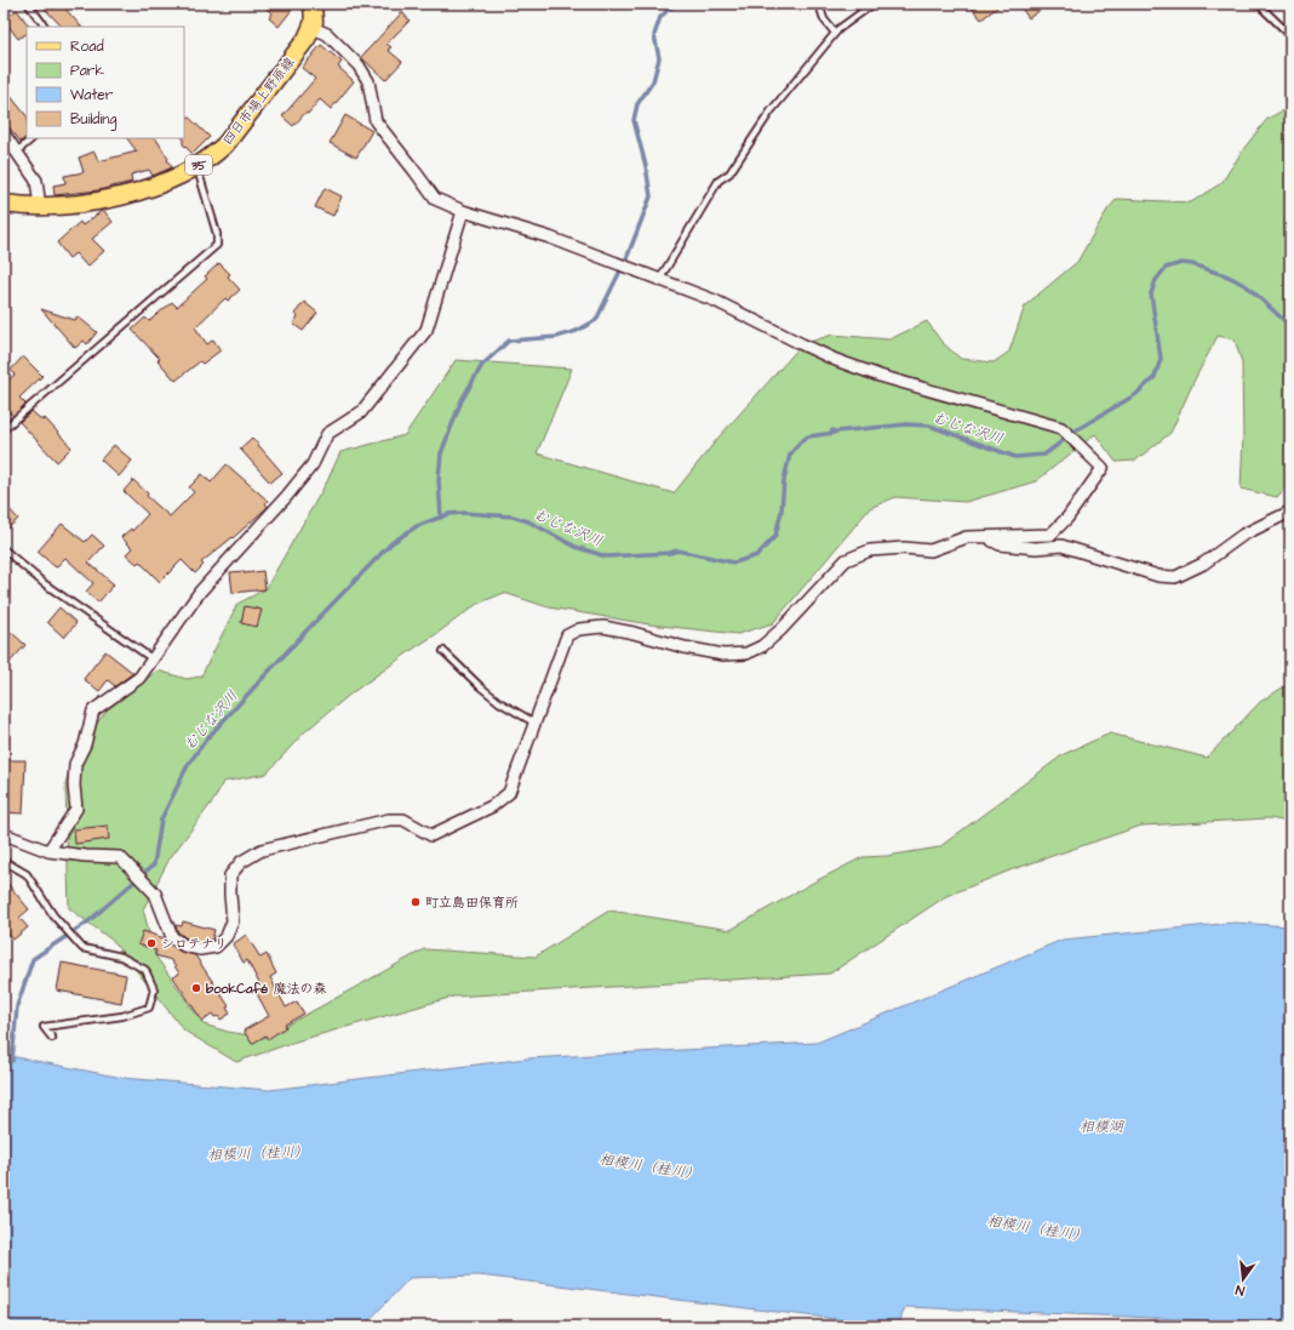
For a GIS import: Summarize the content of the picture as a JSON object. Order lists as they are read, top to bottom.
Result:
{
  "streets": {
    "main road": ["四日市場上野原線", "35"]
  },
  "water": ["むじな沢川", "相模湖", "相模川（桂川）"],
  "places": ["町立島田保育所", "シロテナリ", "bookCafé 魔法の森"],
  "legend": [
    "Road",
    "Park",
    "Water",
    "Building"
  ],
  "north": "bottom"
}
